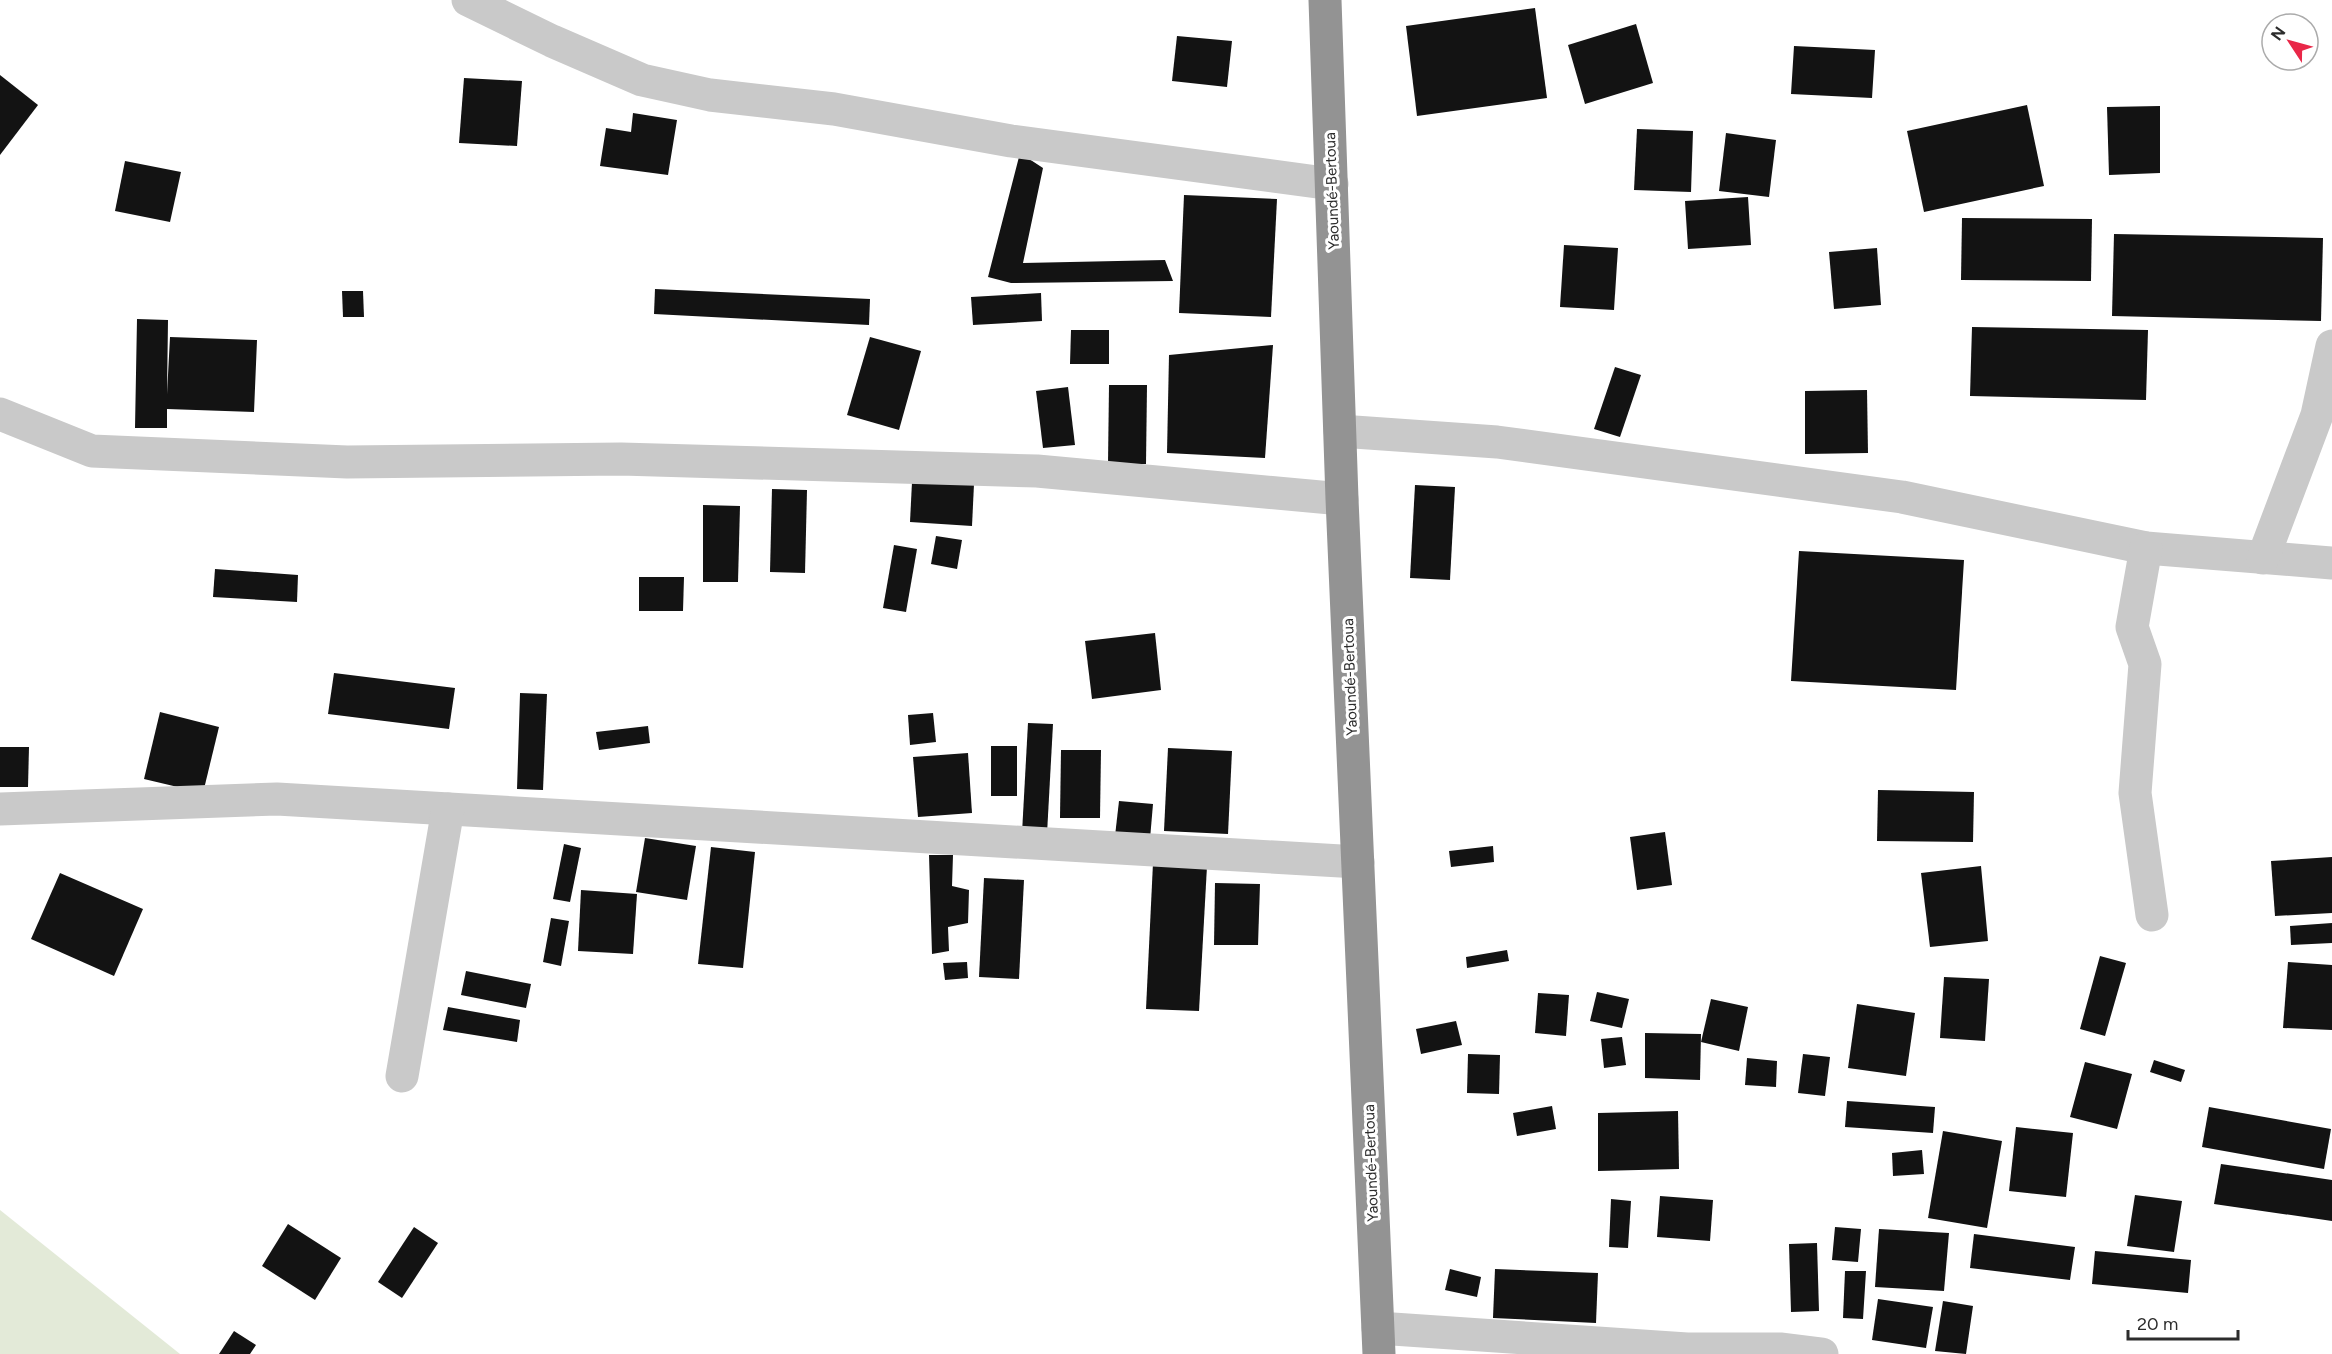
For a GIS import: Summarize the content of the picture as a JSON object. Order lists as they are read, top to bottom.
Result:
{
  "streets": {
    "highway": ["Yaoundé-Bertoua"]
  },
  "scale_bar": "20 m",
  "north": "top left"
}
